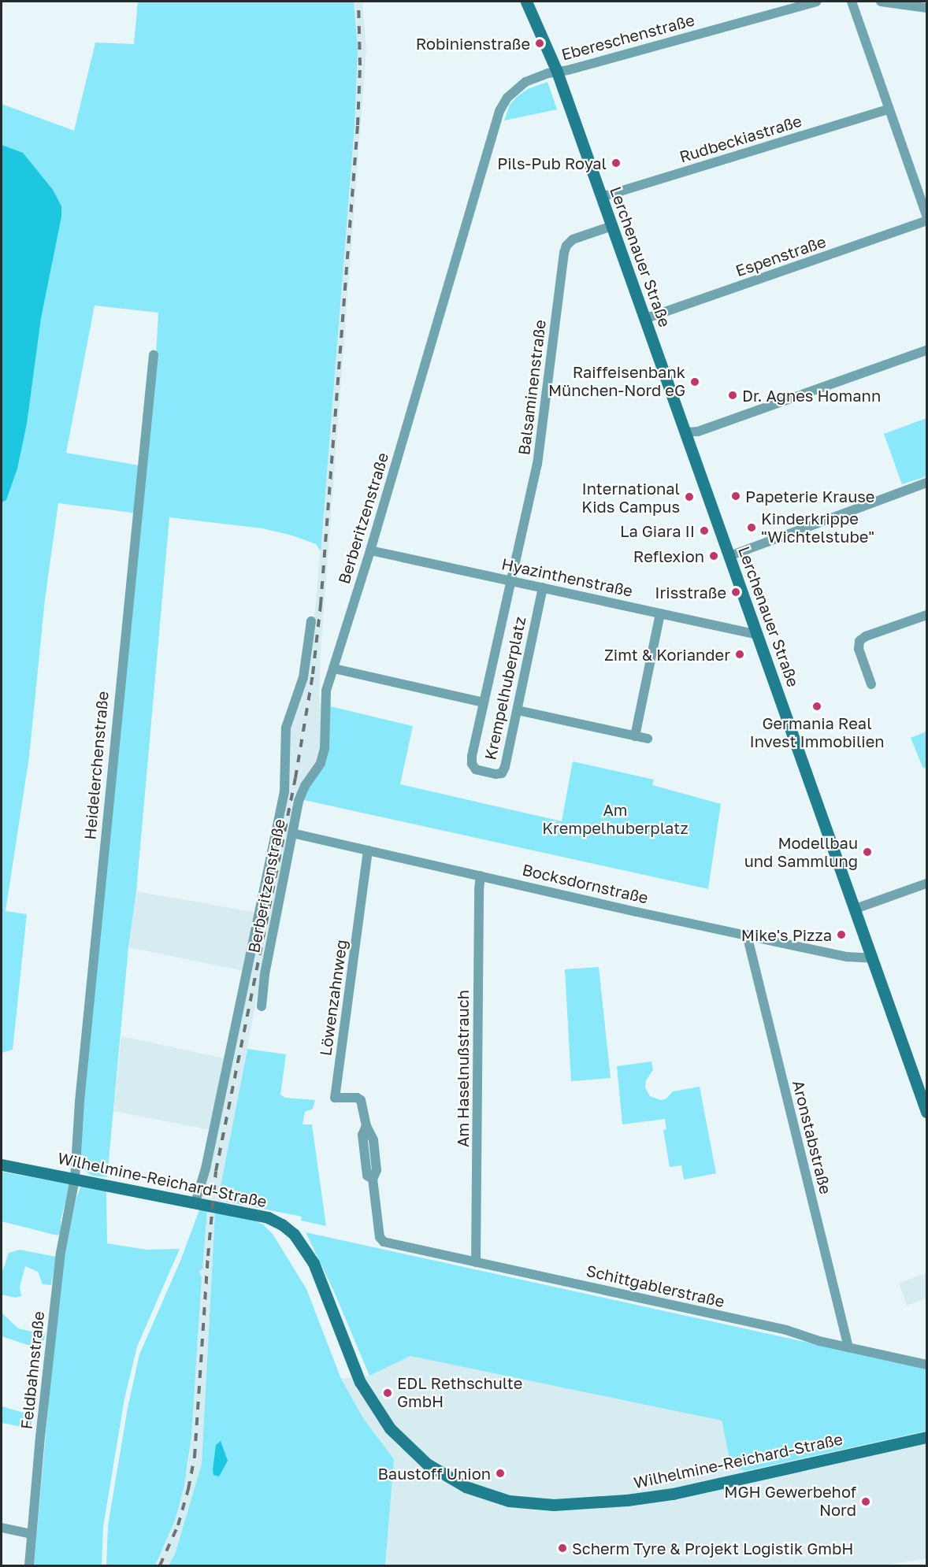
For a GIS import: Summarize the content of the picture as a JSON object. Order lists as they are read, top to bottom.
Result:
{
  "streets": {
    "main road": ["Lerchenauer Straße", "Wilhelmine-Reichard-Straße"],
    "street": [
      "Ebereschenstraße",
      "Rudbeckiastraße",
      "Espenstraße",
      "Balsaminenstraße",
      "Berberitzenstraße",
      "Hyazinthenstraße",
      "Krempelhuberplatz",
      "Heidelerchenstraße",
      "Bocksdornstraße",
      "Löwenzahnweg",
      "Am Haselnußstrauch",
      "Aronstabstraße",
      "Schittgablerstraße",
      "Feldbahnstraße"
    ]
  },
  "crossings": [
    ["Ebereschenstraße", "Lerchenauer Straße"],
    ["Ebereschenstraße", "Berberitzenstraße"],
    ["Rudbeckiastraße", "Lerchenauer Straße"],
    ["Espenstraße", "Lerchenauer Straße"],
    ["Lerchenauer Straße", "Balsaminenstraße"],
    ["Lerchenauer Straße", "Berberitzenstraße"],
    ["Lerchenauer Straße", "Hyazinthenstraße"],
    ["Lerchenauer Straße", "Bocksdornstraße"],
    ["Balsaminenstraße", "Hyazinthenstraße"],
    ["Balsaminenstraße", "Krempelhuberplatz"],
    ["Berberitzenstraße", "Hyazinthenstraße"],
    ["Berberitzenstraße", "Bocksdornstraße"],
    ["Berberitzenstraße", "Wilhelmine-Reichard-Straße"],
    ["Hyazinthenstraße", "Krempelhuberplatz"],
    ["Heidelerchenstraße", "Wilhelmine-Reichard-Straße"],
    ["Heidelerchenstraße", "Feldbahnstraße"],
    ["Bocksdornstraße", "Löwenzahnweg"],
    ["Bocksdornstraße", "Am Haselnußstrauch"],
    ["Bocksdornstraße", "Aronstabstraße"],
    ["Löwenzahnweg", "Schittgablerstraße"],
    ["Am Haselnußstrauch", "Schittgablerstraße"],
    ["Aronstabstraße", "Schittgablerstraße"],
    ["Wilhelmine-Reichard-Straße", "Feldbahnstraße"]
  ],
  "parks": ["Am Krempelhuberplatz"],
  "places": [
    "Robinienstraße",
    "Pils-Pub Royal",
    "Raiffeisenbank München-Nord eG",
    "Dr. Agnes Homann",
    "Papeterie Krause",
    "International Kids Campus",
    "Kinderkrippe \"Wichtelstube\"",
    "La Giara II",
    "Reflexion",
    "Irisstraße",
    "Zimt & Koriander",
    "Germania Real Invest Immobilien",
    "Modellbau und Sammlung",
    "Mike's Pizza",
    "EDL Rethschulte GmbH",
    "Baustoff Union",
    "MGH Gewerbehof Nord",
    "Scherm Tyre & Projekt Logistik GmbH"
  ]
}
